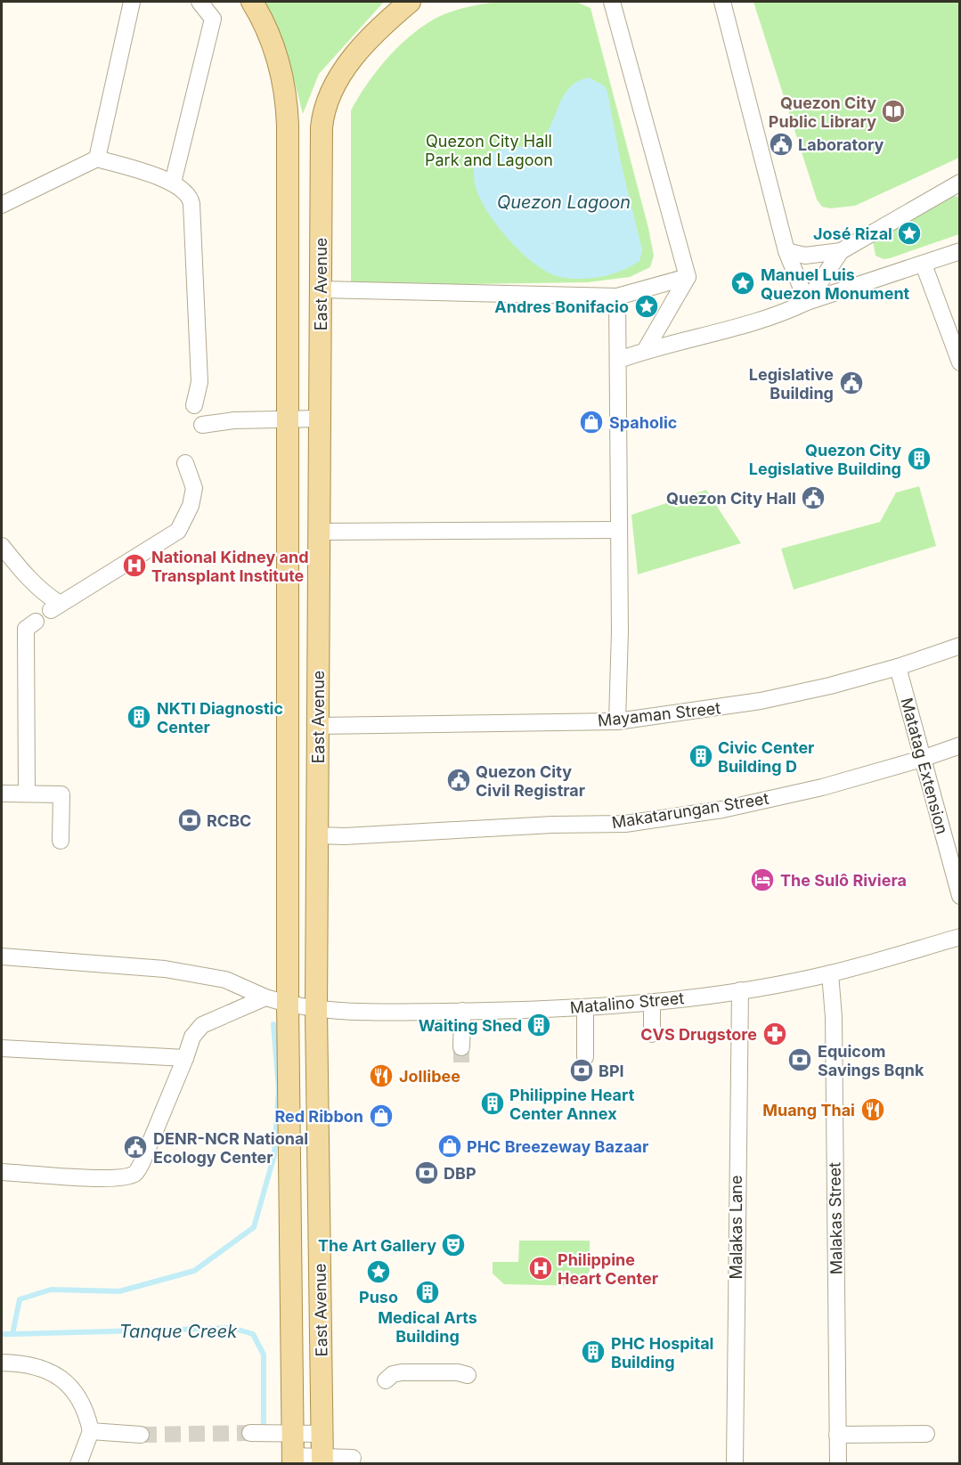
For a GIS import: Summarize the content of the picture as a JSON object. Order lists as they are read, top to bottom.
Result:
{
  "streets": {
    "main road": ["East Avenue"],
    "street": [
      "Mayaman Street",
      "Matatag Extension",
      "Makatarungan Street",
      "Matalino Street",
      "Malakas Street",
      "Malakas Lane"
    ]
  },
  "crossings": [
    ["East Avenue", "Mayaman Street"],
    ["East Avenue", "Makatarungan Street"],
    ["East Avenue", "Matalino Street"],
    ["Mayaman Street", "Matatag Extension"],
    ["Matatag Extension", "Makatarungan Street"],
    ["Matalino Street", "Malakas Street"],
    ["Matalino Street", "Malakas Lane"]
  ],
  "water": ["Quezon Lagoon", "Tanque Creek"],
  "parks": ["Quezon City Hall Park and Lagoon"],
  "places": {
    "library": ["Quezon City Public Library"],
    "public building": [
      "Laboratory",
      "Legislative Building",
      "Quezon City Hall",
      "Quezon City Civil Registrar",
      "DENR-NCR National Ecology Center"
    ],
    "place": [
      "José Rizal",
      "Manuel Luis Quezon Monument",
      "Andres Bonifacio",
      "Puso"
    ],
    "shop": ["Spaholic", "Red Ribbon", "PHC Breezeway Bazaar"],
    "building": [
      "Quezon City Legislative Building",
      "NKTI Diagnostic Center",
      "Civic Center Building D",
      "Waiting Shed",
      "Philippine Heart Center Annex",
      "Medical Arts Building",
      "PHC Hospital Building"
    ],
    "hospital": ["National Kidney and Transplant Institute", "Philippine Heart Center"],
    "bank": [
      "RCBC",
      "Equicom Savings Bqnk",
      "BPI",
      "DBP"
    ],
    "hotel": ["The Sulô Riviera"],
    "pharmacy": ["CVS Drugstore"],
    "restaurant": ["Jollibee", "Muang Thai"],
    "theatre": ["The Art Gallery"]
  }
}
